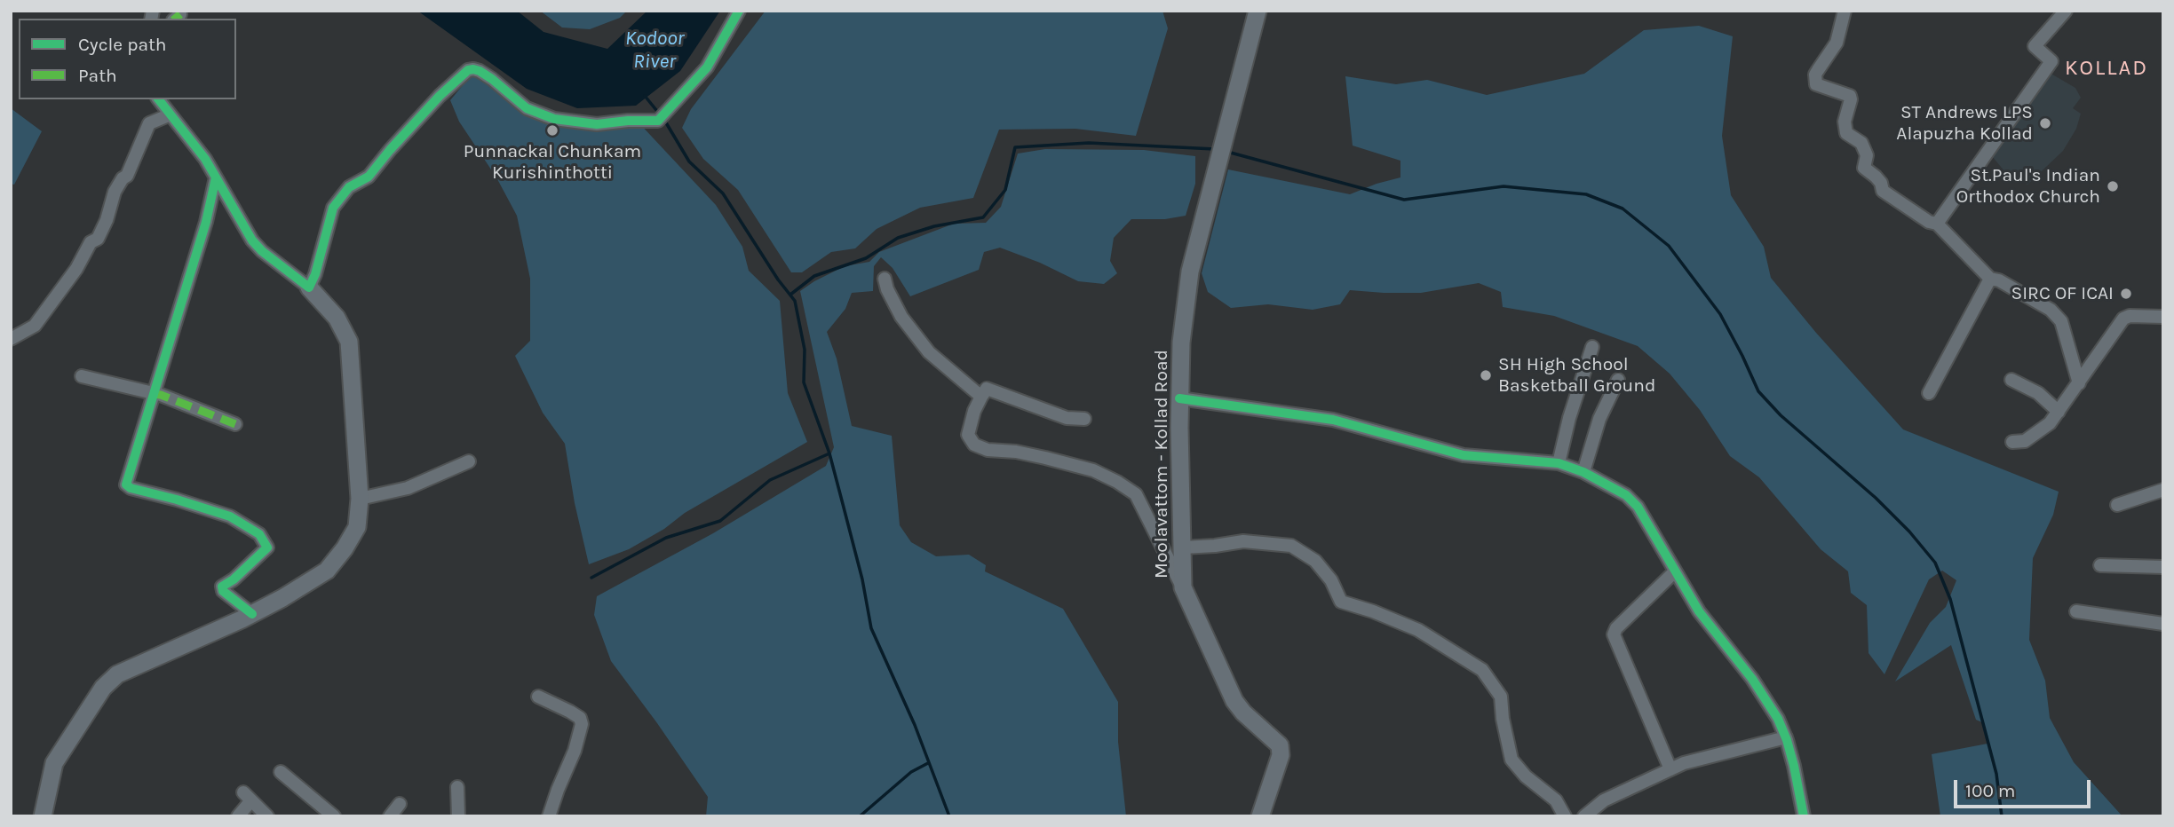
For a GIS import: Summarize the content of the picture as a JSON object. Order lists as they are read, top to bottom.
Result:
{
  "streets": {
    "main road": ["Moolavattom - Kollad Road"]
  },
  "districts": ["KOLLAD"],
  "water": ["Kodoor River"],
  "places": [
    "ST Andrews LPS Alapuzha Kollad",
    "Punnackal Chunkam Kurishinthotti",
    "St.Paul's Indian Orthodox Church",
    "SIRC OF ICAI",
    "SH High School Basketball Ground"
  ],
  "legend": ["Cycle path", "Path"],
  "scale_bar": "100 m"
}
